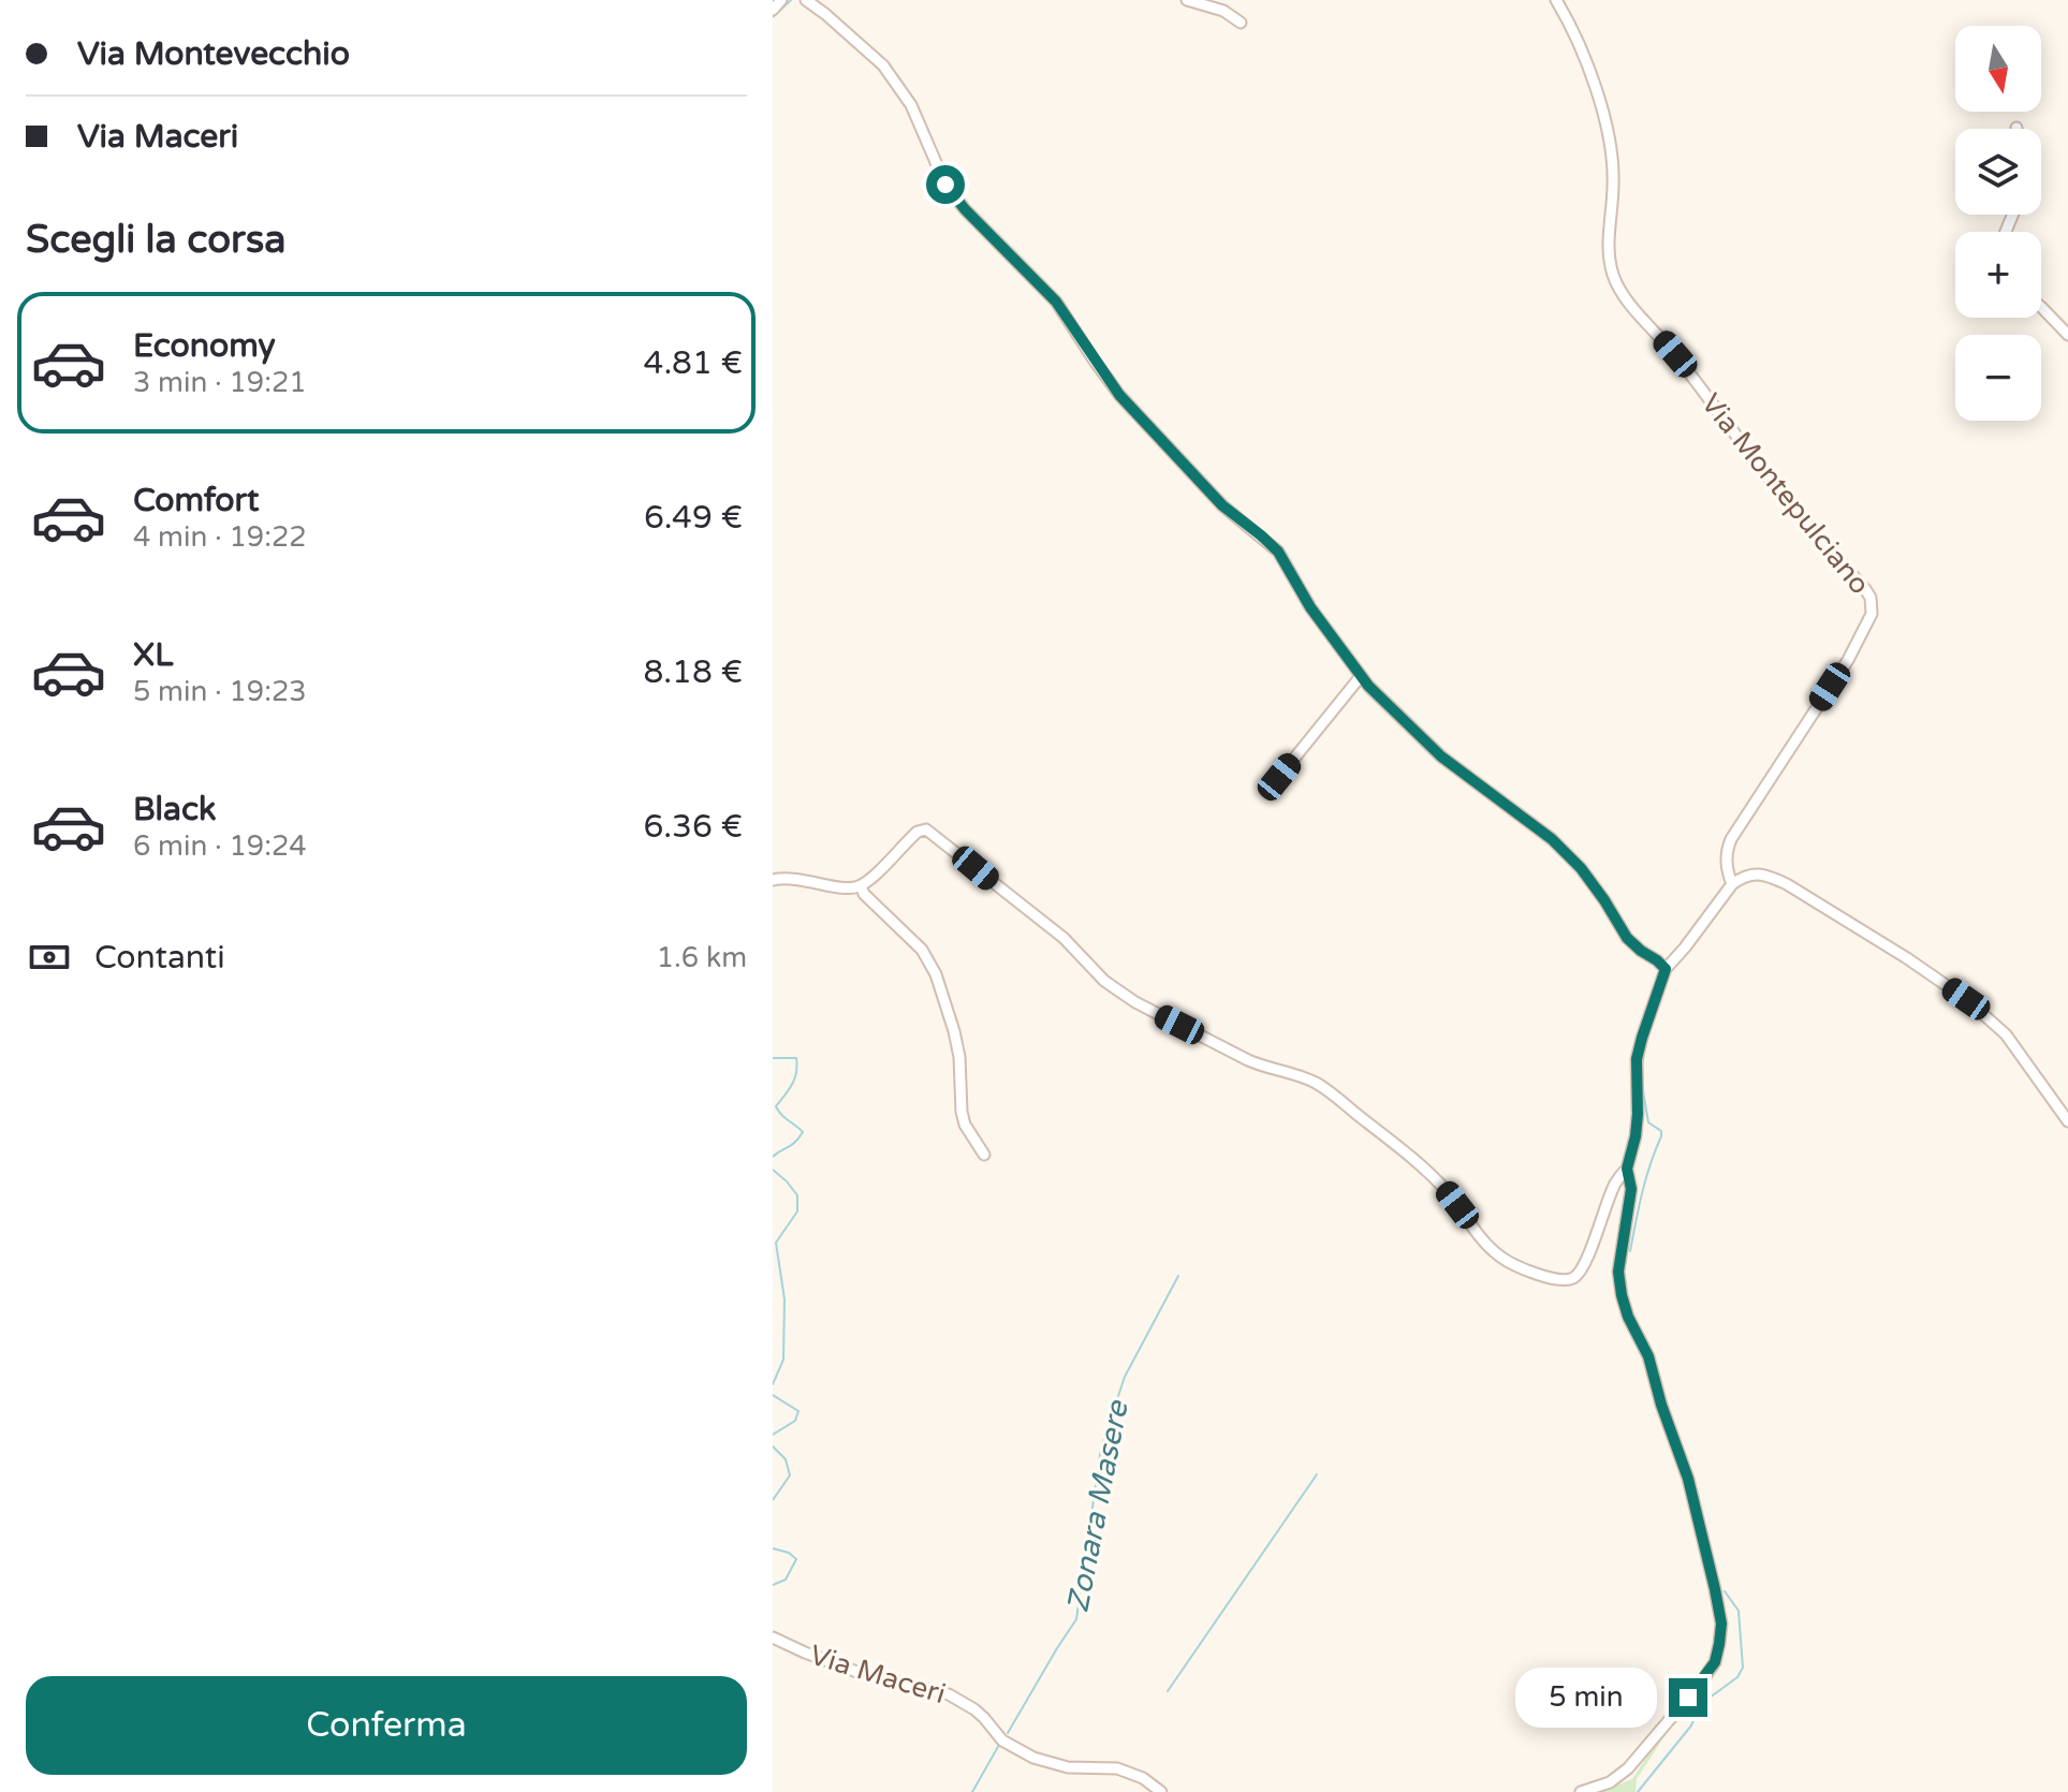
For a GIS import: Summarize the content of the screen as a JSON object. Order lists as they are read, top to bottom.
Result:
{
  "streets": {
    "street": ["Via Montepulciano", "Via Maceri"]
  },
  "water": ["Zonara Masere"],
  "north": "bottom",
  "page": {
    "banner": ["Via Montevecchio", "Via Maceri"],
    "map_buttons": ["+", "−"],
    "heading": "Scegli la corsa",
    "list": [
      {
        "name": "Economy",
        "note": "3 min · 19:21",
        "value": "4.81 €"
      },
      {
        "name": "Comfort",
        "note": "4 min · 19:22",
        "value": "6.49 €"
      },
      {
        "name": "XL",
        "note": "5 min · 19:23",
        "value": "8.18 €"
      },
      {
        "name": "Black",
        "note": "6 min · 19:24",
        "value": "6.36 €"
      }
    ],
    "pay": ["Contanti", "1.6 km"],
    "buttons": "Conferma",
    "bubble": "5 min"
  }
}
